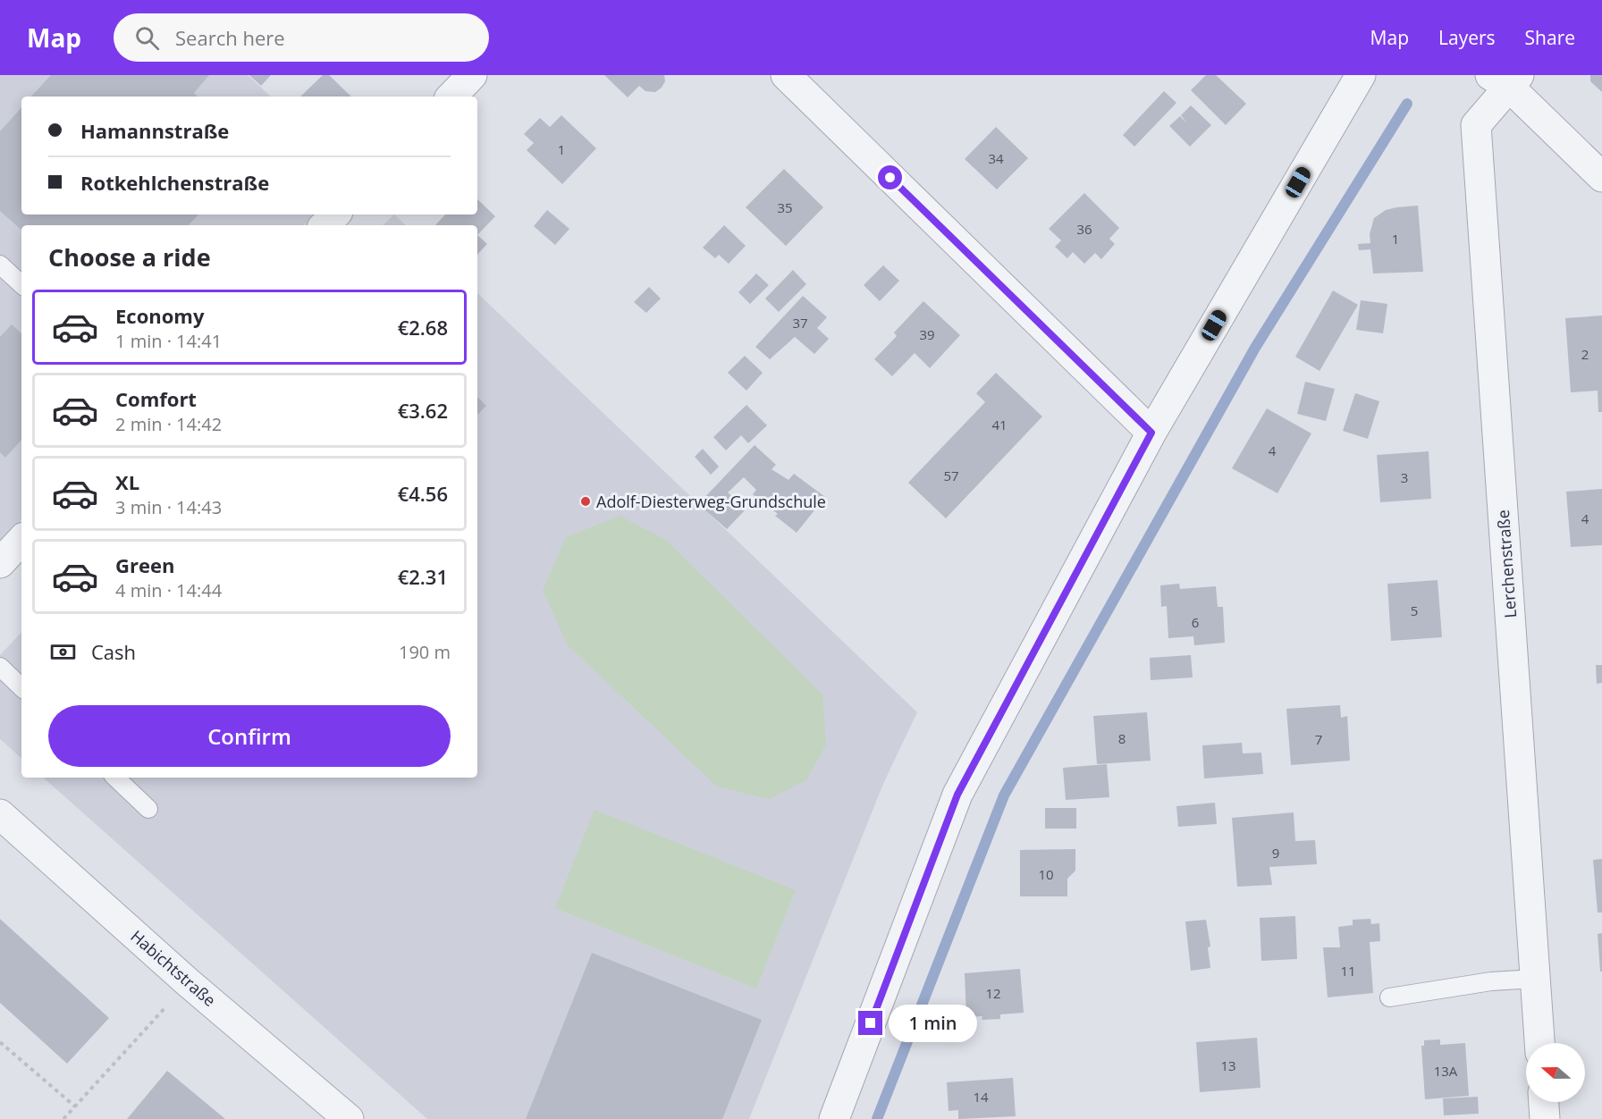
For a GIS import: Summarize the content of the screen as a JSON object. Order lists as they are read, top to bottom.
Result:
{
  "streets": {
    "street": ["Lerchenstraße", "Habichtstraße"]
  },
  "places": ["Adolf-Diesterweg-Grundschule"],
  "house_numbers": [
    "1",
    "34",
    "35",
    "36",
    "1",
    "37",
    "39",
    "2",
    "41",
    "4",
    "57",
    "3",
    "4",
    "5",
    "6",
    "8",
    "7",
    "9",
    "10",
    "11",
    "12",
    "13",
    "13A",
    "14"
  ],
  "north": "left",
  "page": {
    "header": "Map",
    "search": "Search here",
    "nav": ["Map", "Layers", "Share"],
    "banner": ["Hamannstraße", "Rotkehlchenstraße"],
    "heading": "Choose a ride",
    "list": [
      {
        "name": "Economy",
        "note": "1 min · 14:41",
        "value": "€2.68"
      },
      {
        "name": "Comfort",
        "note": "2 min · 14:42",
        "value": "€3.62"
      },
      {
        "name": "XL",
        "note": "3 min · 14:43",
        "value": "€4.56"
      },
      {
        "name": "Green",
        "note": "4 min · 14:44",
        "value": "€2.31"
      }
    ],
    "pay": ["Cash", "190 m"],
    "buttons": "Confirm",
    "bubble": "1 min"
  }
}
